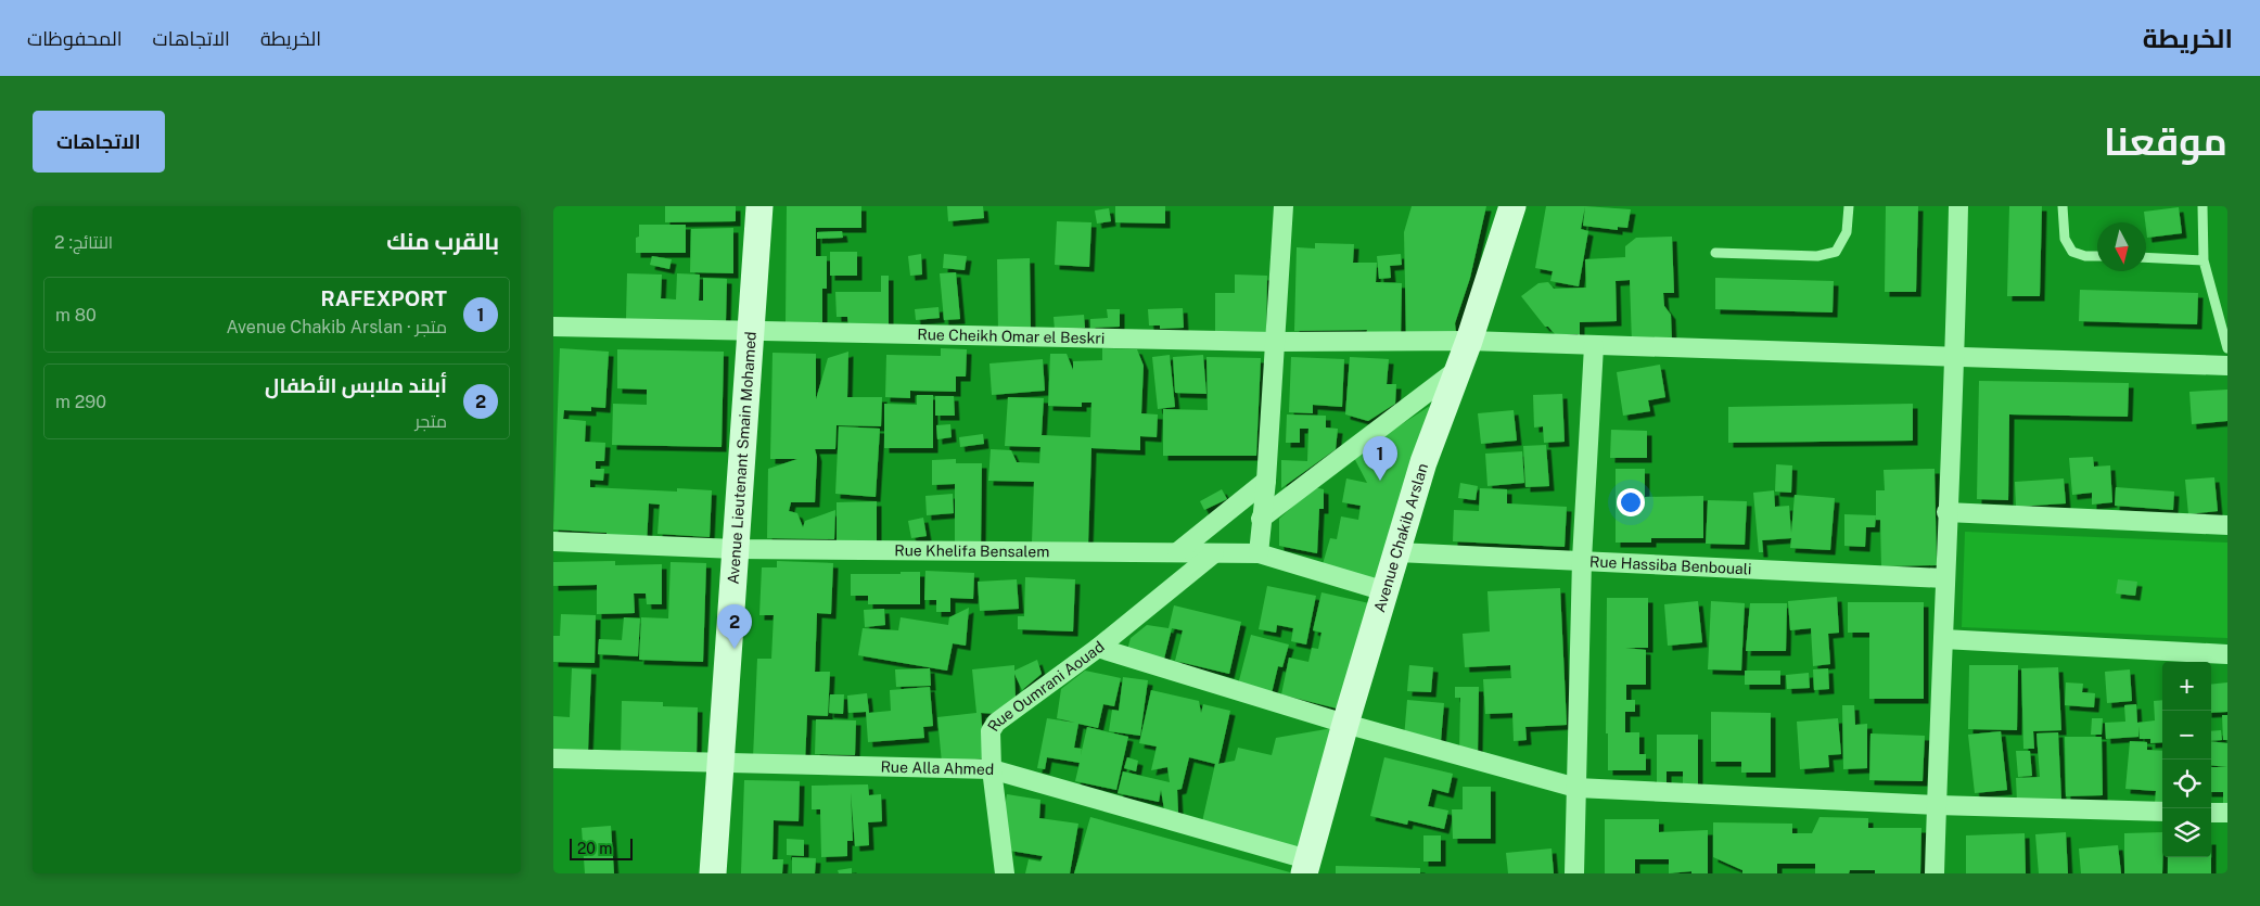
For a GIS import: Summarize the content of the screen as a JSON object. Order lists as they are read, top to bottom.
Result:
{
  "streets": {
    "main road": ["Avenue Lieutenant Smain Mohamed", "Avenue Chakib Arslan"],
    "street": [
      "Rue Cheikh Omar el Beskri",
      "Rue Khelifa Bensalem",
      "Rue Hassiba Benbouali",
      "Rue Oumrani Aouad",
      "Rue Alla Ahmed"
    ]
  },
  "crossings": [
    ["Rue Cheikh Omar el Beskri", "Avenue Lieutenant Smain Mohamed"],
    ["Rue Cheikh Omar el Beskri", "Avenue Chakib Arslan"],
    ["Avenue Lieutenant Smain Mohamed", "Rue Khelifa Bensalem"],
    ["Avenue Lieutenant Smain Mohamed", "Rue Alla Ahmed"],
    ["Avenue Chakib Arslan", "Rue Khelifa Bensalem"],
    ["Avenue Chakib Arslan", "Rue Hassiba Benbouali"],
    ["Avenue Chakib Arslan", "Rue Alla Ahmed"],
    ["Rue Khelifa Bensalem", "Rue Oumrani Aouad"],
    ["Rue Oumrani Aouad", "Rue Alla Ahmed"]
  ],
  "scale_bar": "20 m",
  "north": "bottom",
  "page": {
    "header": "الخريطة",
    "nav": ["الخريطة", "الاتجاهات", "المحفوظات"],
    "title": "موقعنا",
    "buttons": "الاتجاهات",
    "heading": ["بالقرب منك", "النتائج: 2"],
    "list": [
      {
        "mark": "1",
        "name": "RAFEXPORT",
        "note": "متجر · Avenue Chakib Arslan",
        "value": "80 m"
      },
      {
        "mark": "2",
        "name": "أبلند ملابس اﻷطفال",
        "note": "متجر",
        "value": "290 m"
      }
    ],
    "pins": ["1", "2"],
    "map_buttons": ["+", "−"],
    "scale": "20 m"
  }
}
